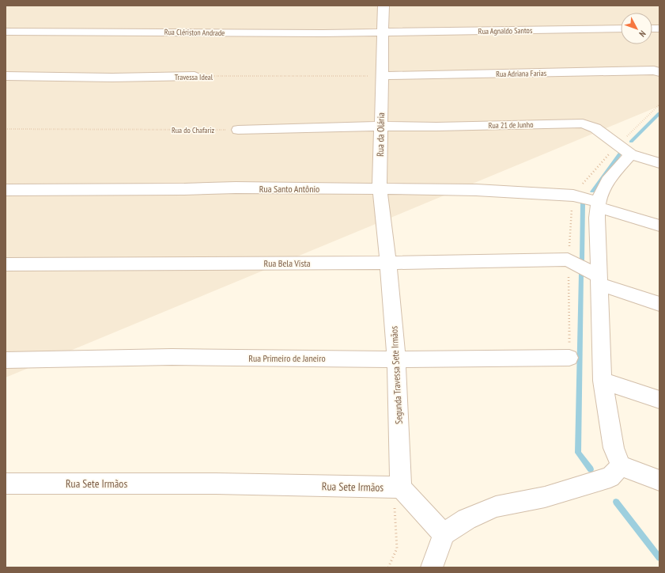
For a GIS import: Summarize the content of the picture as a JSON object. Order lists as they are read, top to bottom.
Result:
{
  "streets": {
    "street": [
      "Rua Agnaldo Santos",
      "Rua Clériston Andrade",
      "Rua Adriana Farias",
      "Travessa Ideal",
      "Rua 21 de Junho",
      "Rua da Olária",
      "Rua Santo Antônio",
      "Rua Bela Vista",
      "Rua Primeiro de Janeiro",
      "Segunda Travessa Sete Irmãos",
      "Rua Sete Irmãos"
    ],
    "path": ["Rua do Chafariz"]
  },
  "crossings": [
    ["Rua Agnaldo Santos", "Rua Clériston Andrade"],
    ["Rua Agnaldo Santos", "Rua da Olária"],
    ["Rua Clériston Andrade", "Rua da Olária"],
    ["Rua Adriana Farias", "Travessa Ideal"],
    ["Rua Adriana Farias", "Rua da Olária"],
    ["Travessa Ideal", "Rua da Olária"],
    ["Rua 21 de Junho", "Rua da Olária"],
    ["Rua da Olária", "Rua Santo Antônio"],
    ["Rua da Olária", "Rua Bela Vista"],
    ["Rua da Olária", "Segunda Travessa Sete Irmãos"],
    ["Rua Bela Vista", "Segunda Travessa Sete Irmãos"],
    ["Rua Primeiro de Janeiro", "Segunda Travessa Sete Irmãos"],
    ["Segunda Travessa Sete Irmãos", "Rua Sete Irmãos"]
  ],
  "north": "bottom right"
}
